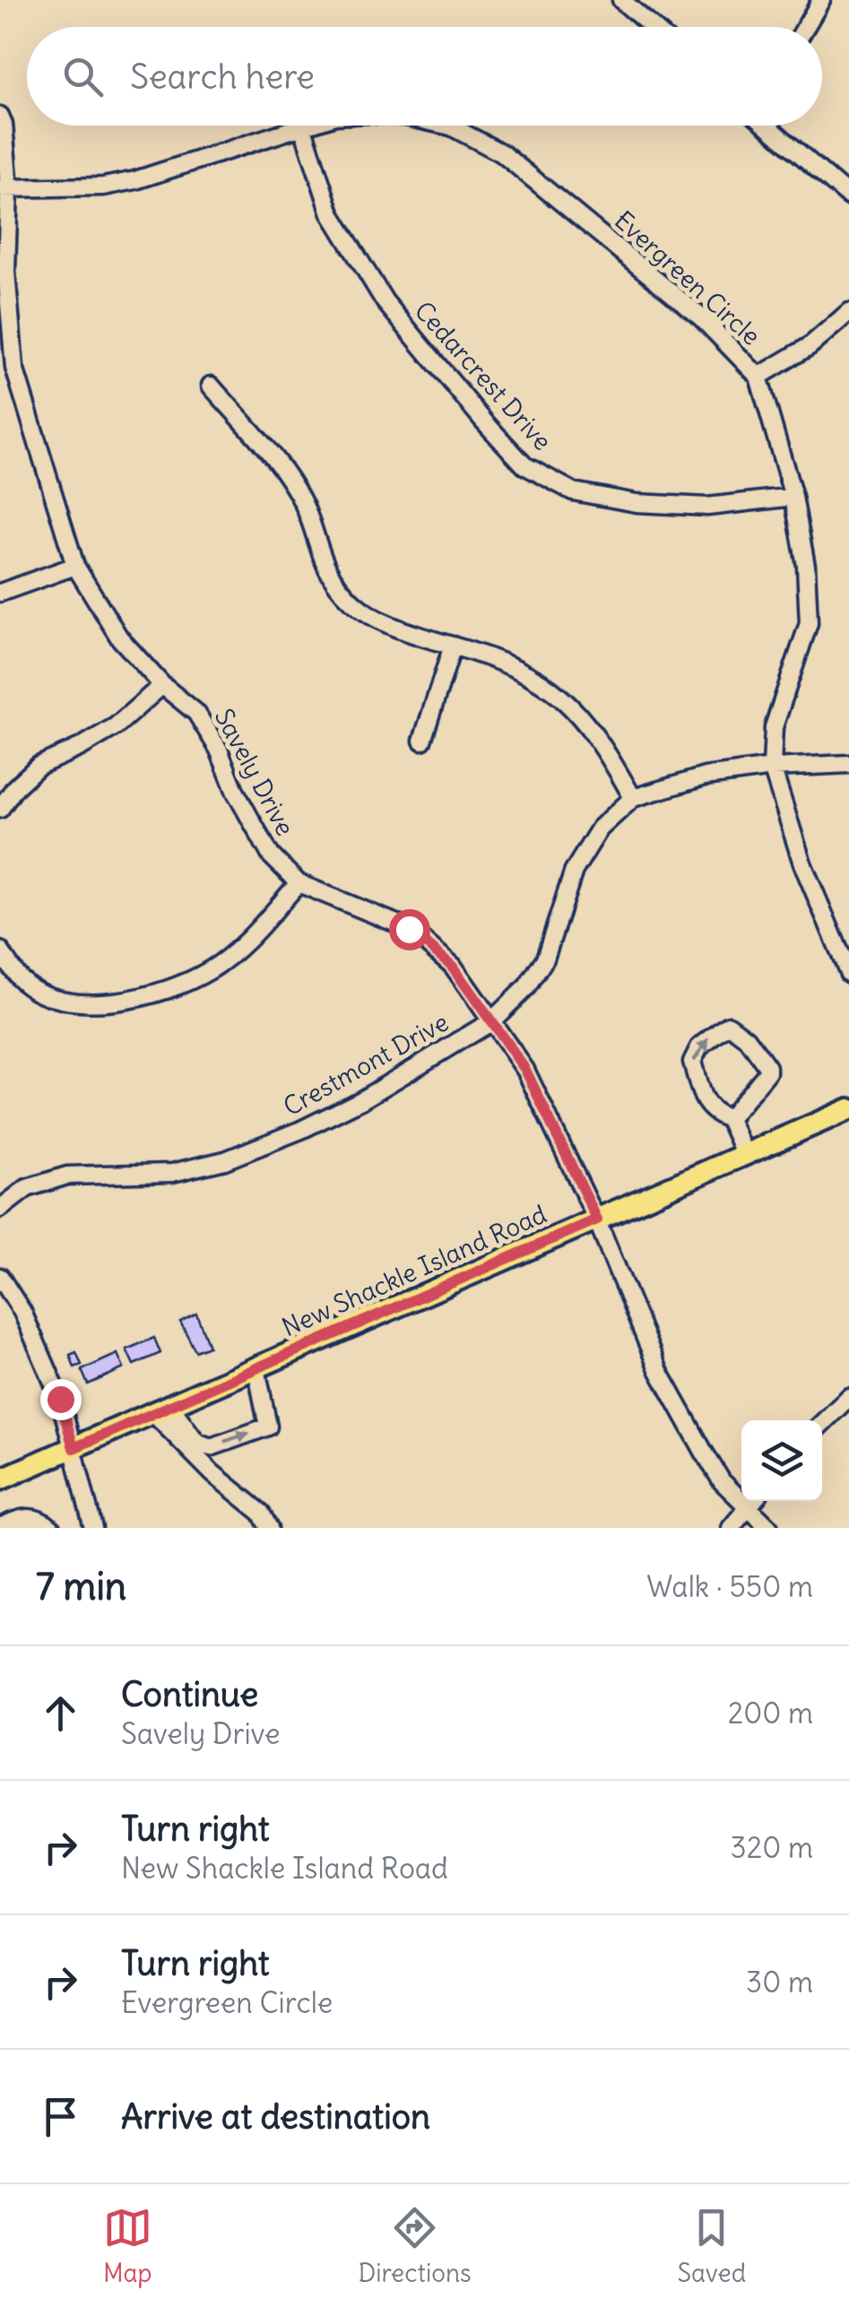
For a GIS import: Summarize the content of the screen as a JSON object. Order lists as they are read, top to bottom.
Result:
{
  "streets": {
    "main road": ["New Shackle Island Road"],
    "street": [
      "Evergreen Circle",
      "Cedarcrest Drive",
      "Savely Drive",
      "Crestmont Drive"
    ]
  },
  "crossings": [
    ["Evergreen Circle", "Cedarcrest Drive"],
    ["Evergreen Circle", "Savely Drive"],
    ["Evergreen Circle", "Crestmont Drive"],
    ["Savely Drive", "Crestmont Drive"],
    ["Savely Drive", "New Shackle Island Road"]
  ],
  "page": {
    "search": "Search here",
    "heading": ["7 min", "Walk · 550 m"],
    "list": [
      ["Continue", "Savely Drive", "200 m"],
      ["Turn right", "New Shackle Island Road", "320 m"],
      ["Turn right", "Evergreen Circle", "30 m"],
      "Arrive at destination"
    ],
    "nav": ["Map", "Directions", "Saved"]
  }
}
